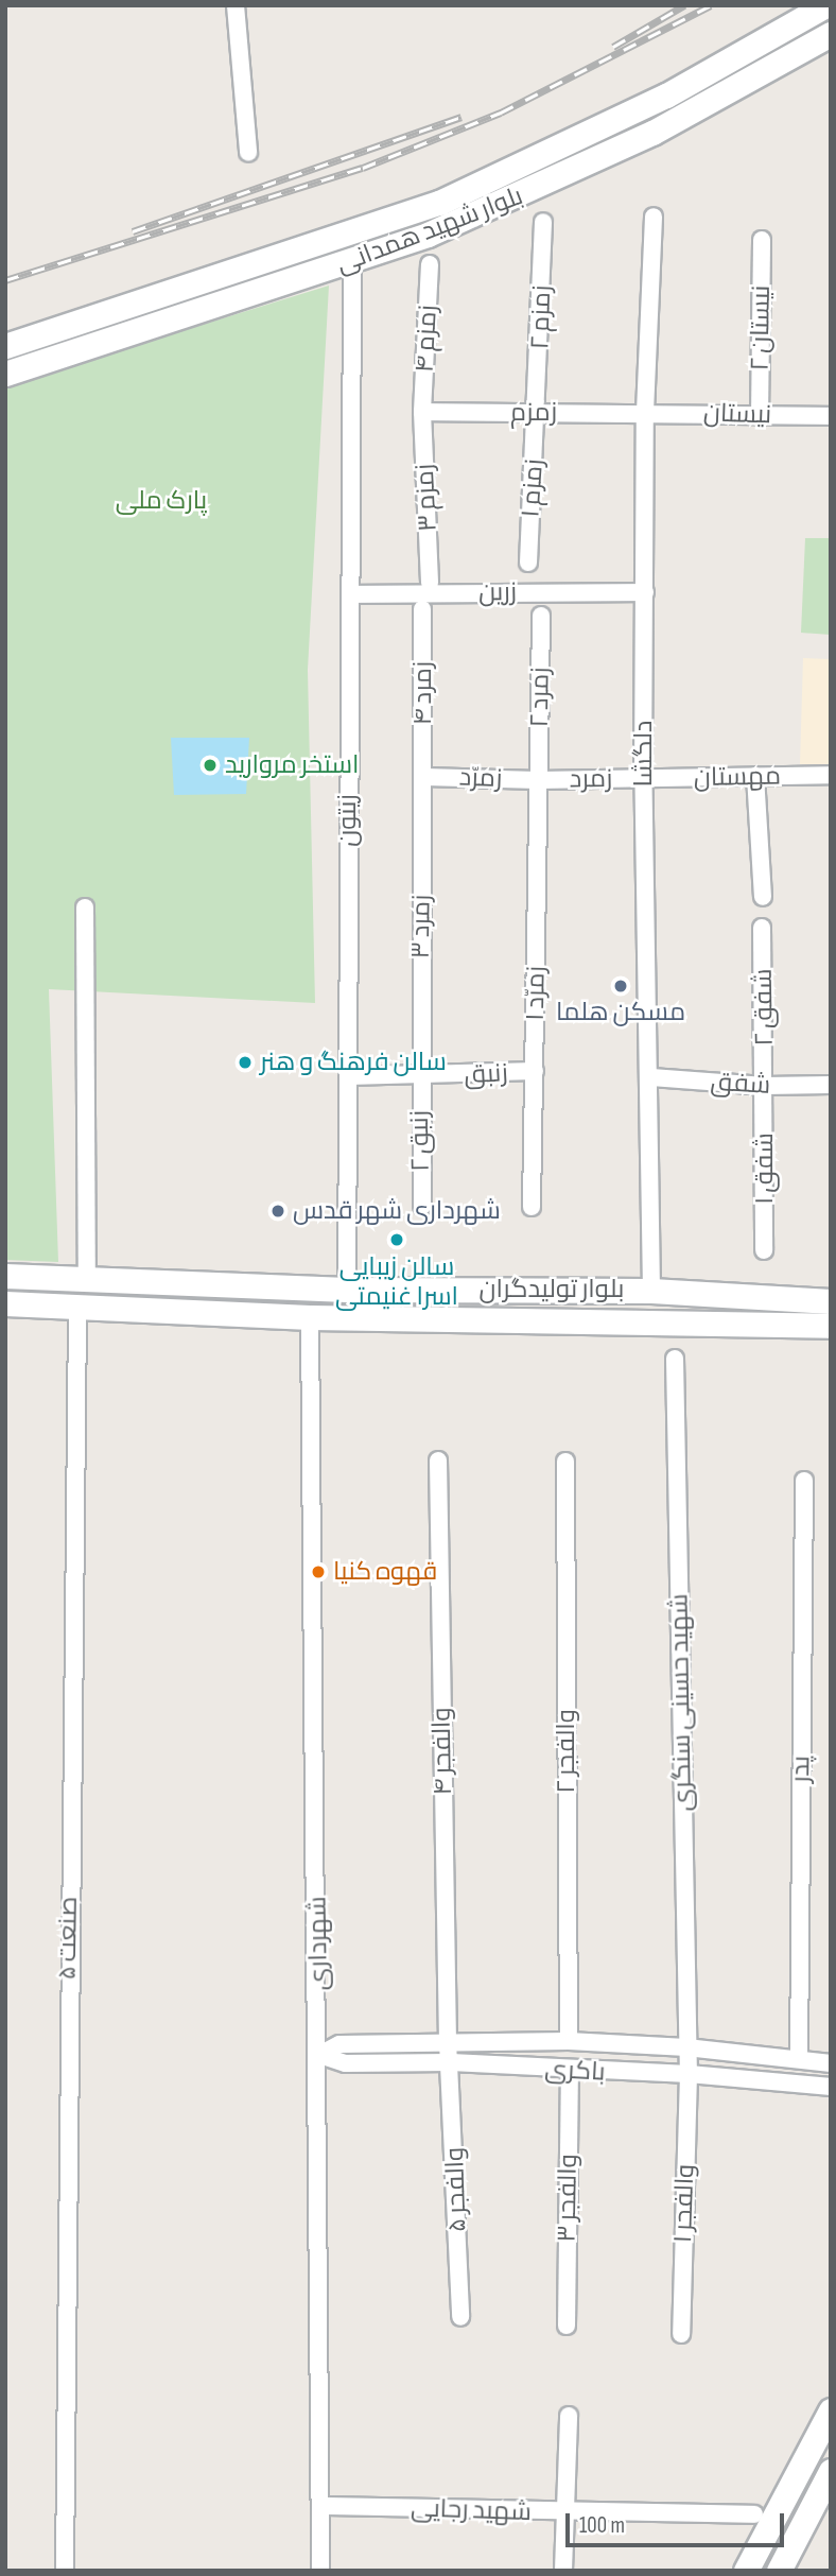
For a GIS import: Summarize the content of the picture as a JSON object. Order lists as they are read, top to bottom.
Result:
{
  "streets": {
    "main road": ["بلوار شهید همدانی", "بلوار تولیدگران"],
    "street": [
      "زمزم ۲",
      "نیستان ۲",
      "زمزم ۴",
      "زمزم",
      "نیستان",
      "زمزم ۱",
      "زمزم ۳",
      "زرین",
      "زمرد ۴",
      "زمرد ۲",
      "دلگشا",
      "مهستان",
      "زمرّد",
      "زمرد",
      "زیتون",
      "زمرد ۳",
      "زمرّد ۱",
      "شفق ۲",
      "زنبق",
      "شفق",
      "زنبق ۲",
      "شفق ۱",
      "شهید حسینی سنگری",
      "والفجر ۴",
      "والفجر ۲",
      "پدر",
      "صنعت ۵",
      "شهرداری",
      "باکری",
      "والفجر ۵",
      "والفجر ۳",
      "والفجر ۱",
      "شهید رجایی"
    ]
  },
  "crossings": [
    ["بلوار شهید همدانی", "زیتون"],
    ["زمزم ۲", "زمزم"],
    ["زمزم ۲", "زمزم ۱"],
    ["نیستان ۲", "نیستان"],
    ["زمزم ۴", "زمزم"],
    ["زمزم ۴", "زمزم ۳"],
    ["زمزم", "نیستان"],
    ["زمزم", "زمزم ۱"],
    ["زمزم", "زمزم ۳"],
    ["زمزم", "دلگشا"],
    ["نیستان", "دلگشا"],
    ["زرین", "دلگشا"],
    ["زرین", "زیتون"],
    ["زمرد ۴", "زمرّد"],
    ["زمرد ۴", "زمرد ۳"],
    ["زمرد ۲", "زمرّد"],
    ["زمرد ۲", "زمرد"],
    ["زمرد ۲", "زمرّد ۱"],
    ["دلگشا", "مهستان"],
    ["دلگشا", "زمرد"],
    ["دلگشا", "شفق"],
    ["دلگشا", "بلوار تولیدگران"],
    ["مهستان", "زمرد"],
    ["زمرّد", "زمرد"],
    ["زمرّد", "زمرد ۳"],
    ["زمرّد", "زمرّد ۱"],
    ["زمرد", "زمرّد ۱"],
    ["زیتون", "زنبق"],
    ["زیتون", "بلوار تولیدگران"],
    ["زمرد ۳", "زنبق"],
    ["زمرد ۳", "زنبق ۲"],
    ["زمرّد ۱", "زنبق"],
    ["شفق ۲", "شفق"],
    ["شفق ۲", "شفق ۱"],
    ["زنبق", "زنبق ۲"],
    ["شفق", "شفق ۱"],
    ["بلوار تولیدگران", "صنعت ۵"],
    ["بلوار تولیدگران", "شهرداری"],
    ["شهید حسینی سنگری", "باکری"],
    ["شهید حسینی سنگری", "والفجر ۱"],
    ["والفجر ۴", "باکری"],
    ["والفجر ۴", "والفجر ۵"],
    ["شهرداری", "باکری"],
    ["شهرداری", "شهید رجایی"],
    ["باکری", "والفجر ۵"],
    ["باکری", "والفجر ۳"],
    ["باکری", "والفجر ۱"]
  ],
  "parks": ["پارک ملی"],
  "places": [
    "استخر مروارید",
    "مسکن هلما",
    "سالن فرهنگ و هنر",
    "شهرداری شهر قدس",
    "سالن زیبایی اسرا غنیمتی",
    "قهوه کنیا"
  ],
  "scale_bar": "100 m"
}
